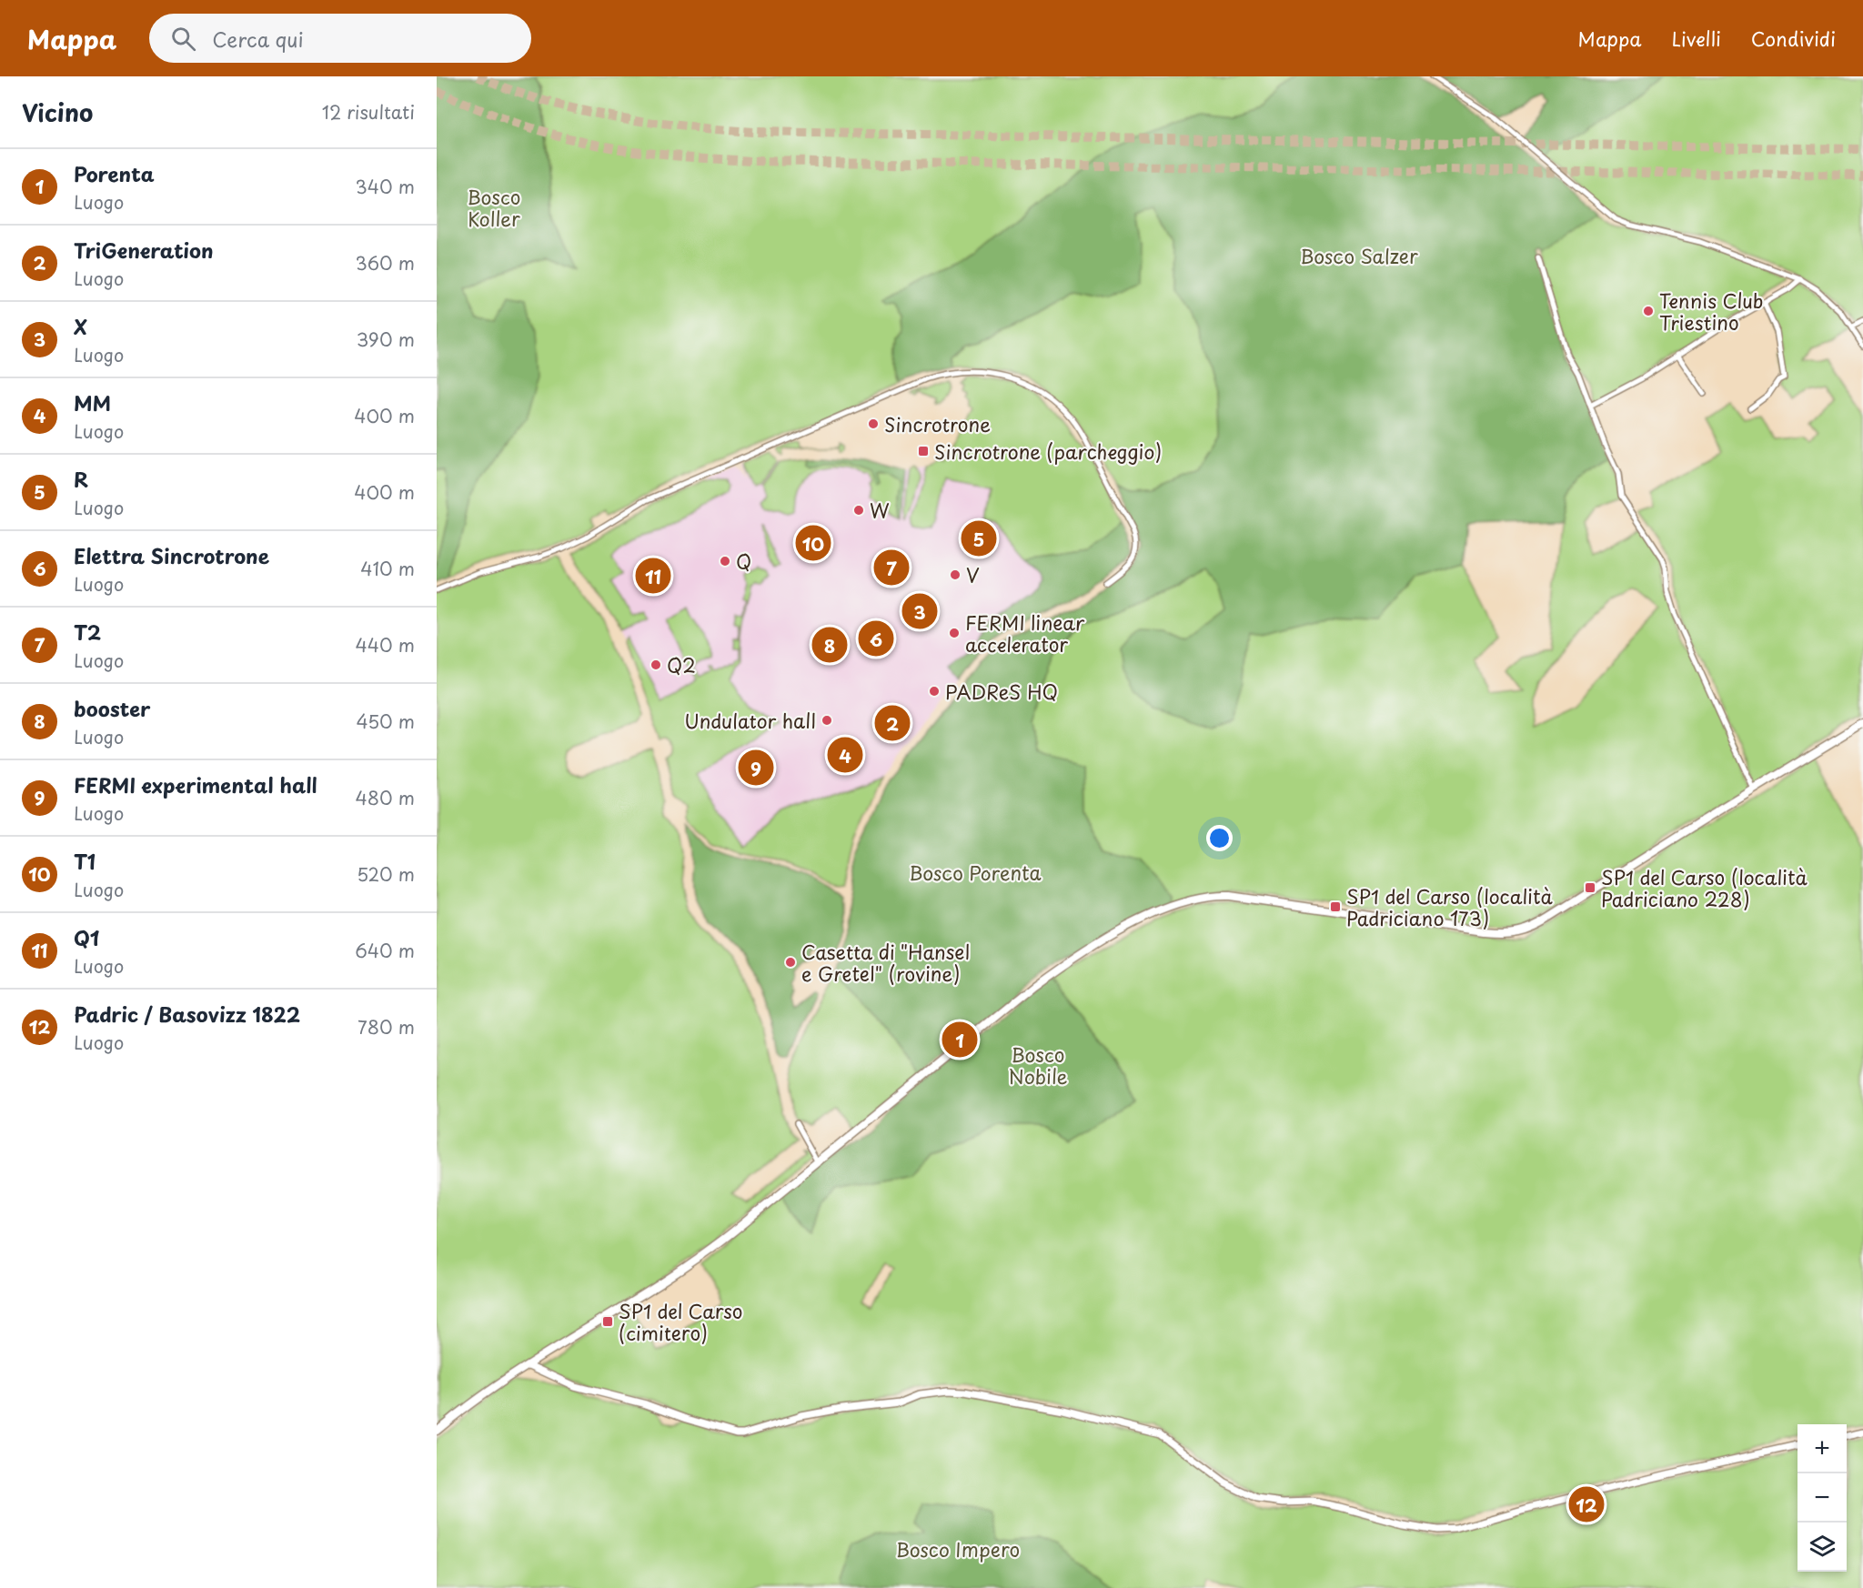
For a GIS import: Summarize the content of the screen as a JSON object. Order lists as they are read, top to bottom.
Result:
{
  "parks": [
    "Bosco Koller",
    "Bosco Salzer",
    "Bosco Porenta",
    "Bosco Nobile",
    "Bosco Impero"
  ],
  "places": {
    "other": [
      "Tennis Club Triestino",
      "Sincrotrone",
      "W",
      "Q",
      "V",
      "FERMI linear accelerator",
      "Q2",
      "PADReS HQ",
      "Undulator hall",
      "Casetta di \"Hansel e Gretel\" (rovine)"
    ],
    "transit": [
      "Sincrotrone (parcheggio)",
      "SP1 del Carso (località Padriciano 228)",
      "SP1 del Carso (località Padriciano 173)",
      "SP1 del Carso (cimitero)"
    ]
  },
  "page": {
    "header": "Mappa",
    "search": "Cerca qui",
    "nav": ["Mappa", "Livelli", "Condividi"],
    "heading": ["Vicino", "12 risultati"],
    "list": [
      {
        "mark": "1",
        "name": "Porenta",
        "note": "Luogo",
        "value": "340 m"
      },
      {
        "mark": "2",
        "name": "TriGeneration",
        "note": "Luogo",
        "value": "360 m"
      },
      {
        "mark": "3",
        "name": "X",
        "note": "Luogo",
        "value": "390 m"
      },
      {
        "mark": "4",
        "name": "MM",
        "note": "Luogo",
        "value": "400 m"
      },
      {
        "mark": "5",
        "name": "R",
        "note": "Luogo",
        "value": "400 m"
      },
      {
        "mark": "6",
        "name": "Elettra Sincrotrone",
        "note": "Luogo",
        "value": "410 m"
      },
      {
        "mark": "7",
        "name": "T2",
        "note": "Luogo",
        "value": "440 m"
      },
      {
        "mark": "8",
        "name": "booster",
        "note": "Luogo",
        "value": "450 m"
      },
      {
        "mark": "9",
        "name": "FERMI experimental hall",
        "note": "Luogo",
        "value": "480 m"
      },
      {
        "mark": "10",
        "name": "T1",
        "note": "Luogo",
        "value": "520 m"
      },
      {
        "mark": "11",
        "name": "Q1",
        "note": "Luogo",
        "value": "640 m"
      },
      {
        "mark": "12",
        "name": "Padric / Basovizz 1822",
        "note": "Luogo",
        "value": "780 m"
      }
    ],
    "pins": [
      "5",
      "10",
      "7",
      "11",
      "3",
      "6",
      "8",
      "2",
      "4",
      "9",
      "1",
      "12"
    ],
    "map_buttons": ["+", "−"]
  }
}
